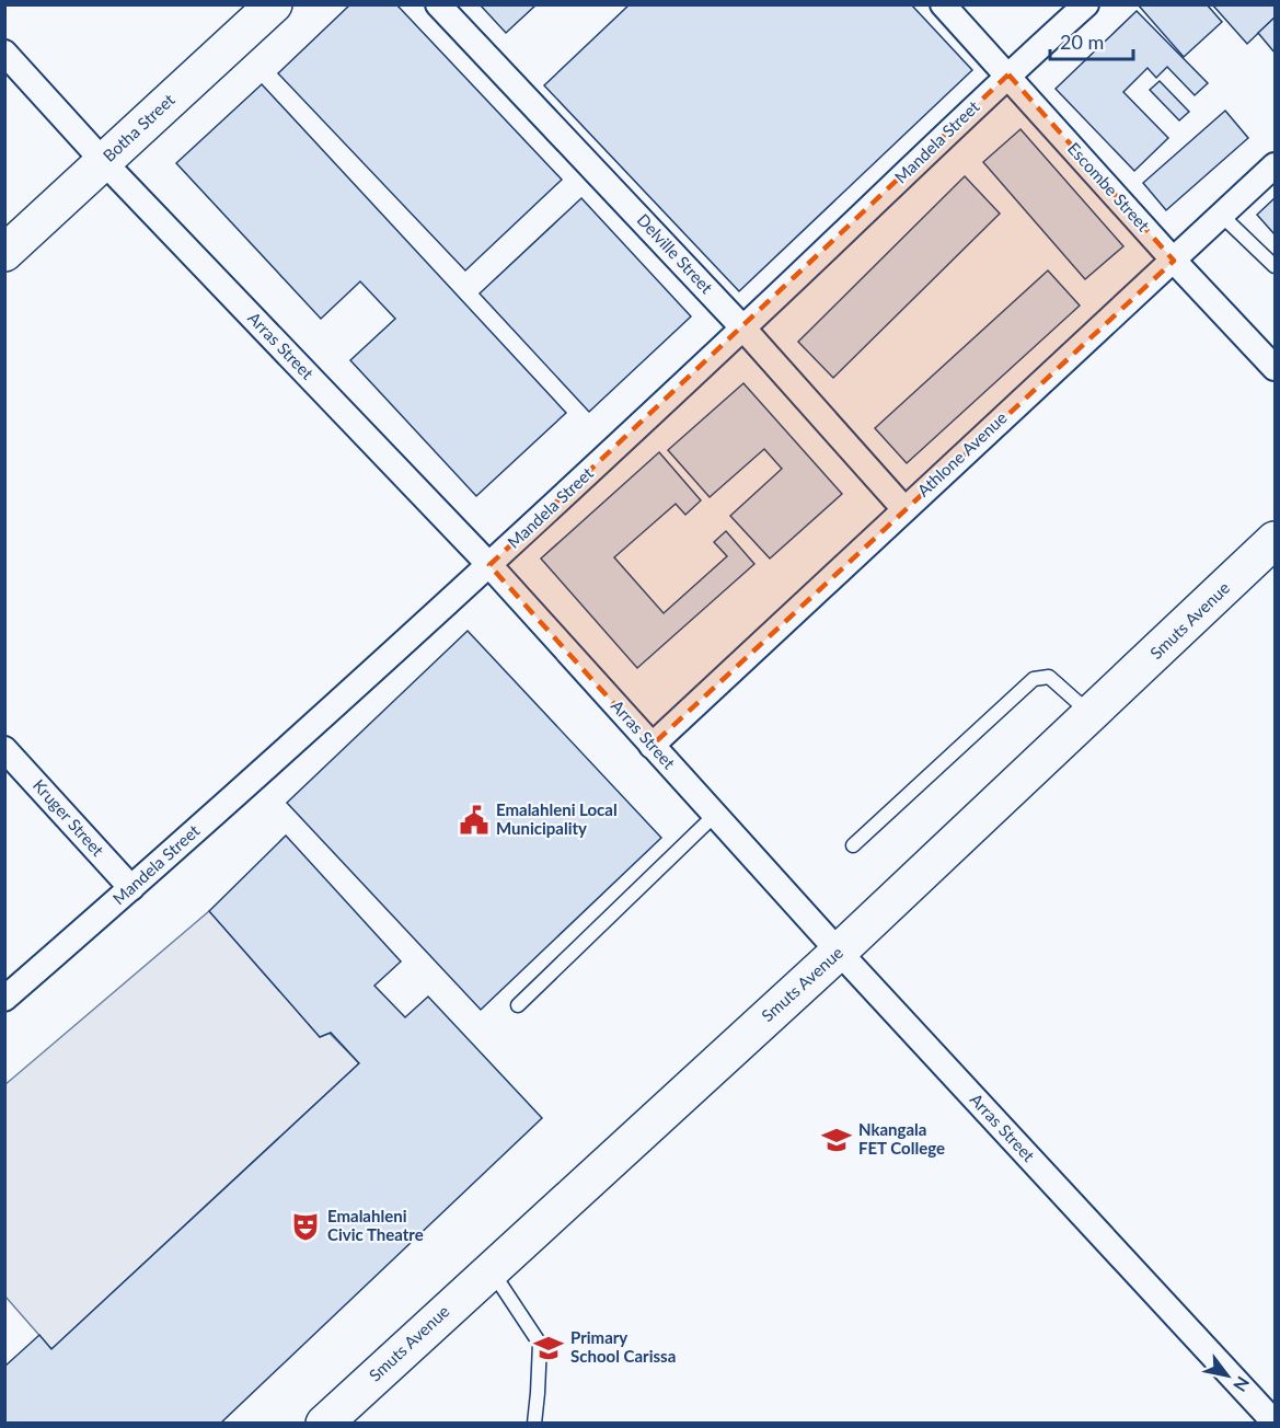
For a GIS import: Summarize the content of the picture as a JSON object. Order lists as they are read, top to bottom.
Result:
{
  "streets": {
    "main road": ["Botha Street", "Smuts Avenue"],
    "street": [
      "Mandela Street",
      "Escombe Street",
      "Delville Street",
      "Arras Street",
      "Athlone Avenue",
      "Kruger Street"
    ]
  },
  "crossings": [
    ["Botha Street", "Arras Street"],
    ["Mandela Street", "Escombe Street"],
    ["Mandela Street", "Delville Street"],
    ["Mandela Street", "Arras Street"],
    ["Mandela Street", "Kruger Street"],
    ["Escombe Street", "Athlone Avenue"],
    ["Delville Street", "Athlone Avenue"],
    ["Arras Street", "Athlone Avenue"],
    ["Arras Street", "Smuts Avenue"]
  ],
  "places": {
    "public building": ["Emalahleni Local Municipality"],
    "school or university": ["Nkangala FET College", "Primary School Carissa"],
    "theatre": ["Emalahleni Civic Theatre"]
  },
  "scale_bar": "20 m",
  "north": "bottom right"
}
